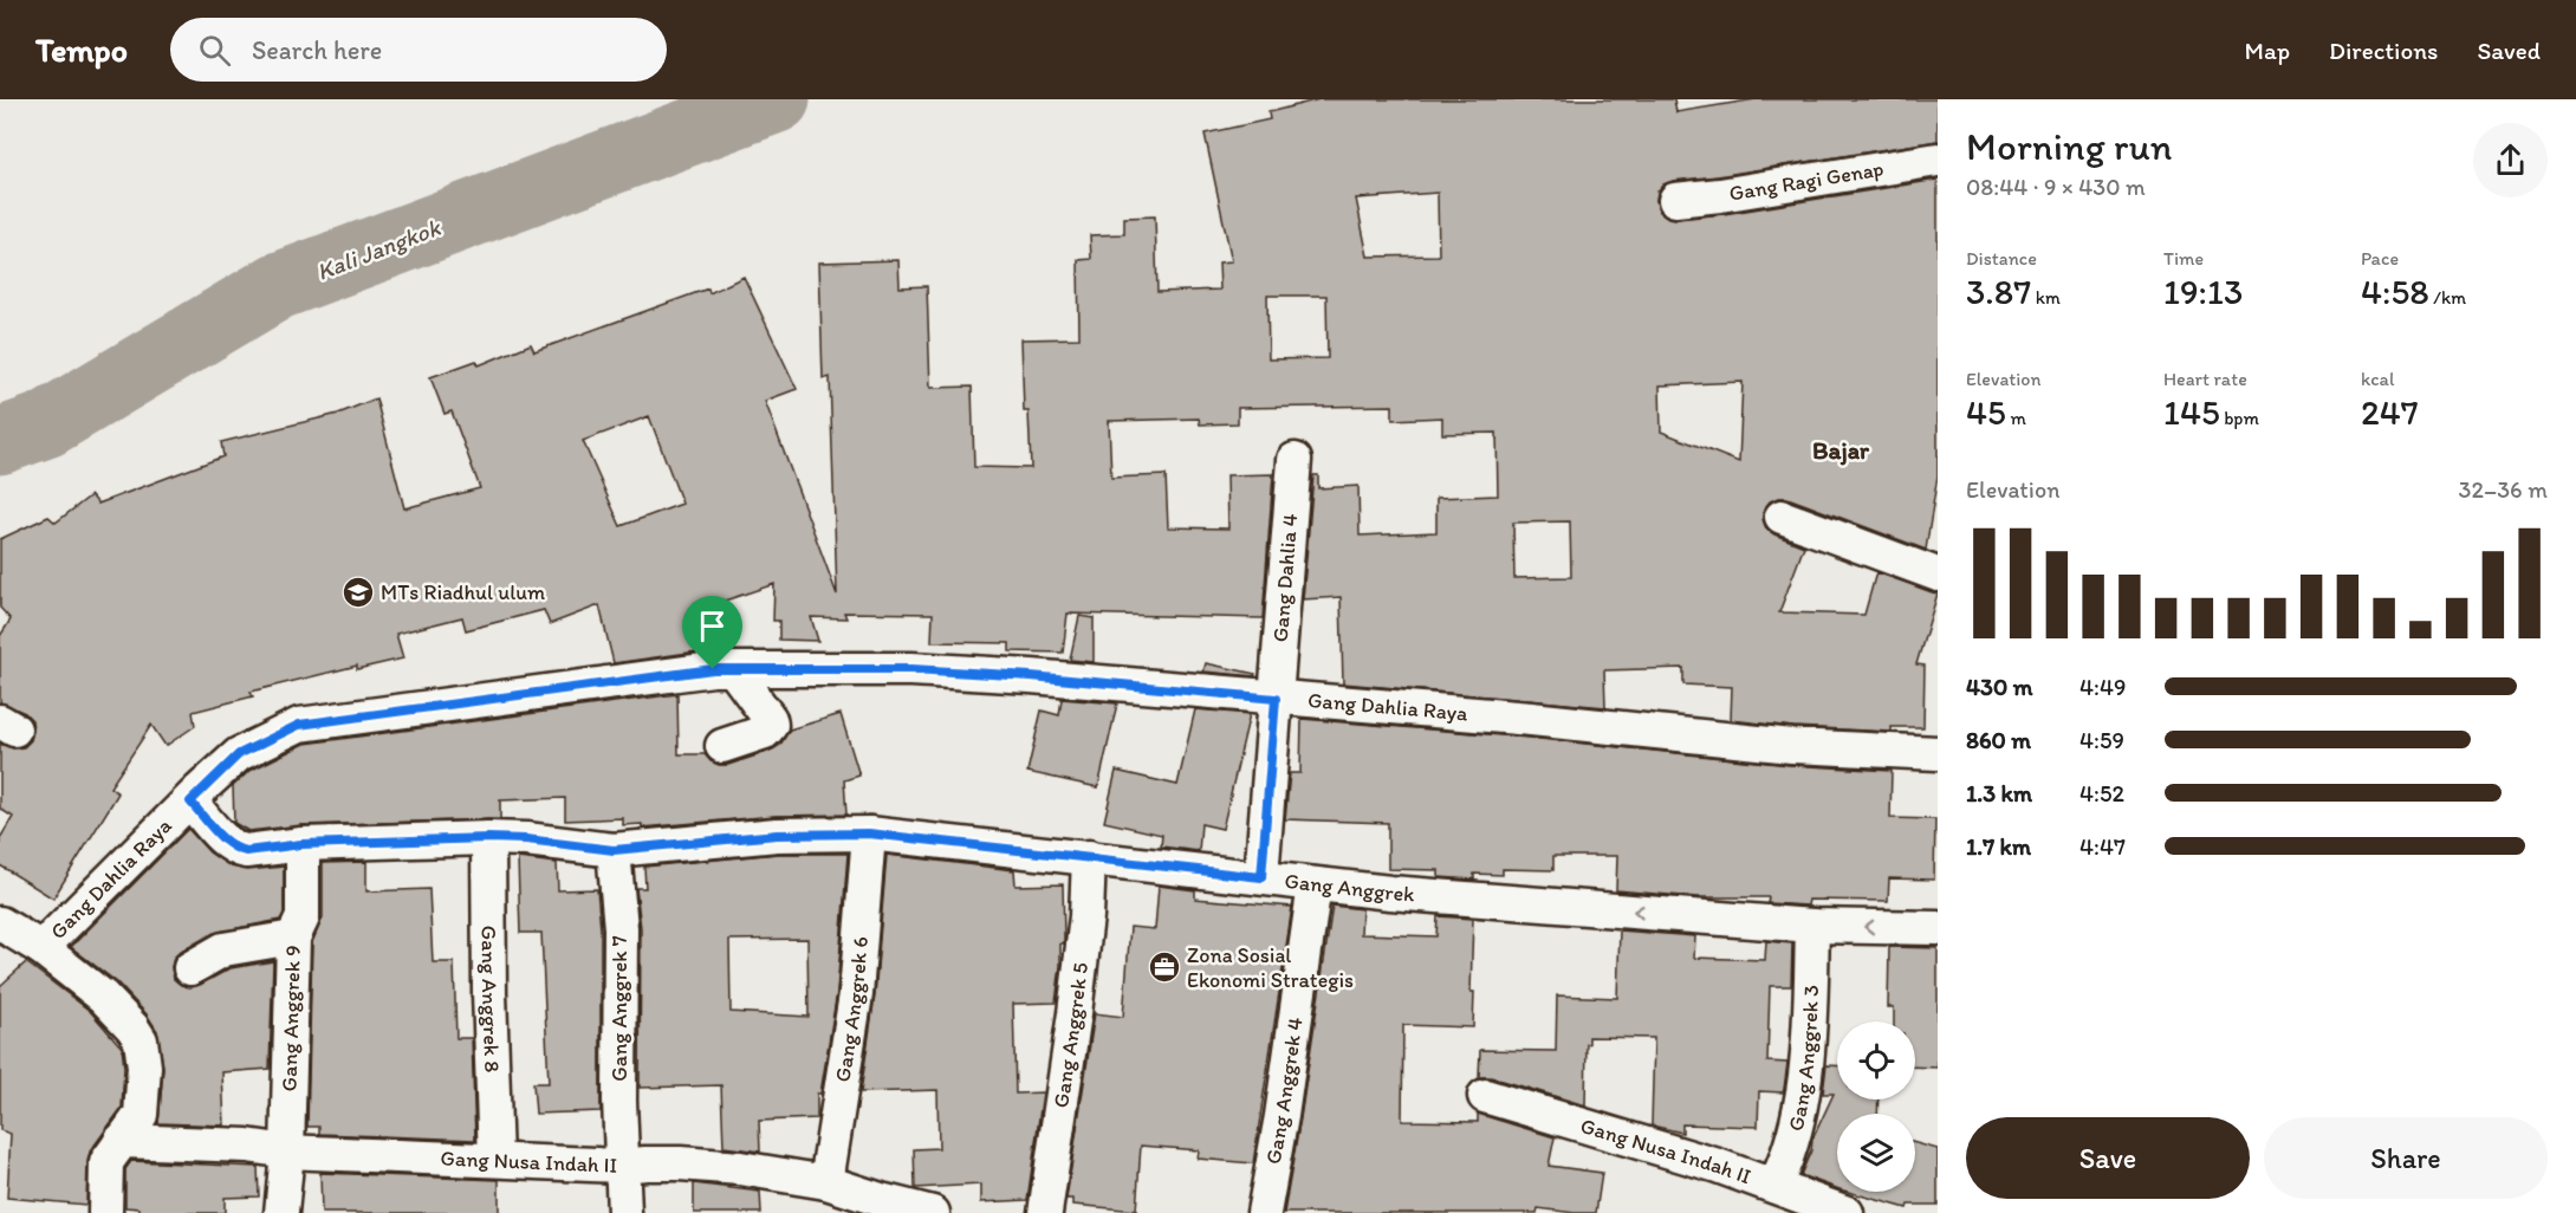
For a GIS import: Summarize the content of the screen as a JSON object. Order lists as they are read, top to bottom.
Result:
{
  "streets": {
    "street": [
      "Gang Ragi Genap",
      "Gang Dahlia 4",
      "Gang Dahlia Raya",
      "Gang Anggrek",
      "Gang Anggrek 8",
      "Gang Anggrek 7",
      "Gang Anggrek 6",
      "Gang Anggrek 9",
      "Gang Anggrek 5",
      "Gang Anggrek 3",
      "Gang Anggrek 4",
      "Gang Nusa Indah II"
    ]
  },
  "crossings": [
    ["Gang Dahlia 4", "Gang Dahlia Raya"],
    ["Gang Dahlia 4", "Gang Anggrek"],
    ["Gang Dahlia Raya", "Gang Anggrek"],
    ["Gang Anggrek", "Gang Anggrek 8"],
    ["Gang Anggrek", "Gang Anggrek 7"],
    ["Gang Anggrek", "Gang Anggrek 6"],
    ["Gang Anggrek", "Gang Anggrek 9"],
    ["Gang Anggrek", "Gang Anggrek 5"],
    ["Gang Anggrek", "Gang Anggrek 3"],
    ["Gang Anggrek", "Gang Anggrek 4"],
    ["Gang Anggrek 8", "Gang Nusa Indah II"],
    ["Gang Anggrek 7", "Gang Nusa Indah II"],
    ["Gang Anggrek 6", "Gang Nusa Indah II"],
    ["Gang Anggrek 9", "Gang Nusa Indah II"],
    ["Gang Anggrek 3", "Gang Nusa Indah II"]
  ],
  "one_way": ["Gang Anggrek"],
  "districts": ["Bajar"],
  "water": ["Kali Jangkok"],
  "places": {
    "school or university": ["MTs Riadhul ulum"],
    "office": ["Zona Sosial Ekonomi Strategis"]
  },
  "page": {
    "header": "Tempo",
    "search": "Search here",
    "nav": ["Map", "Directions", "Saved"],
    "heading": ["Morning run", "08:44 · 9 × 430 m"],
    "stats": [
      ["Distance", "3.87 km"],
      ["Time", "19:13"],
      ["Pace", "4:58 /km"],
      ["Elevation", "45 m"],
      ["Heart rate", "145 bpm"],
      ["kcal", "247"]
    ],
    "chart": ["Elevation", "32–36 m"],
    "list": [
      {
        "name": "430 m",
        "note": "4:49"
      },
      {
        "name": "860 m",
        "note": "4:59"
      },
      {
        "name": "1.3 km",
        "note": "4:52"
      },
      {
        "name": "1.7 km",
        "note": "4:47"
      }
    ],
    "buttons": ["Save", "Share"]
  }
}
